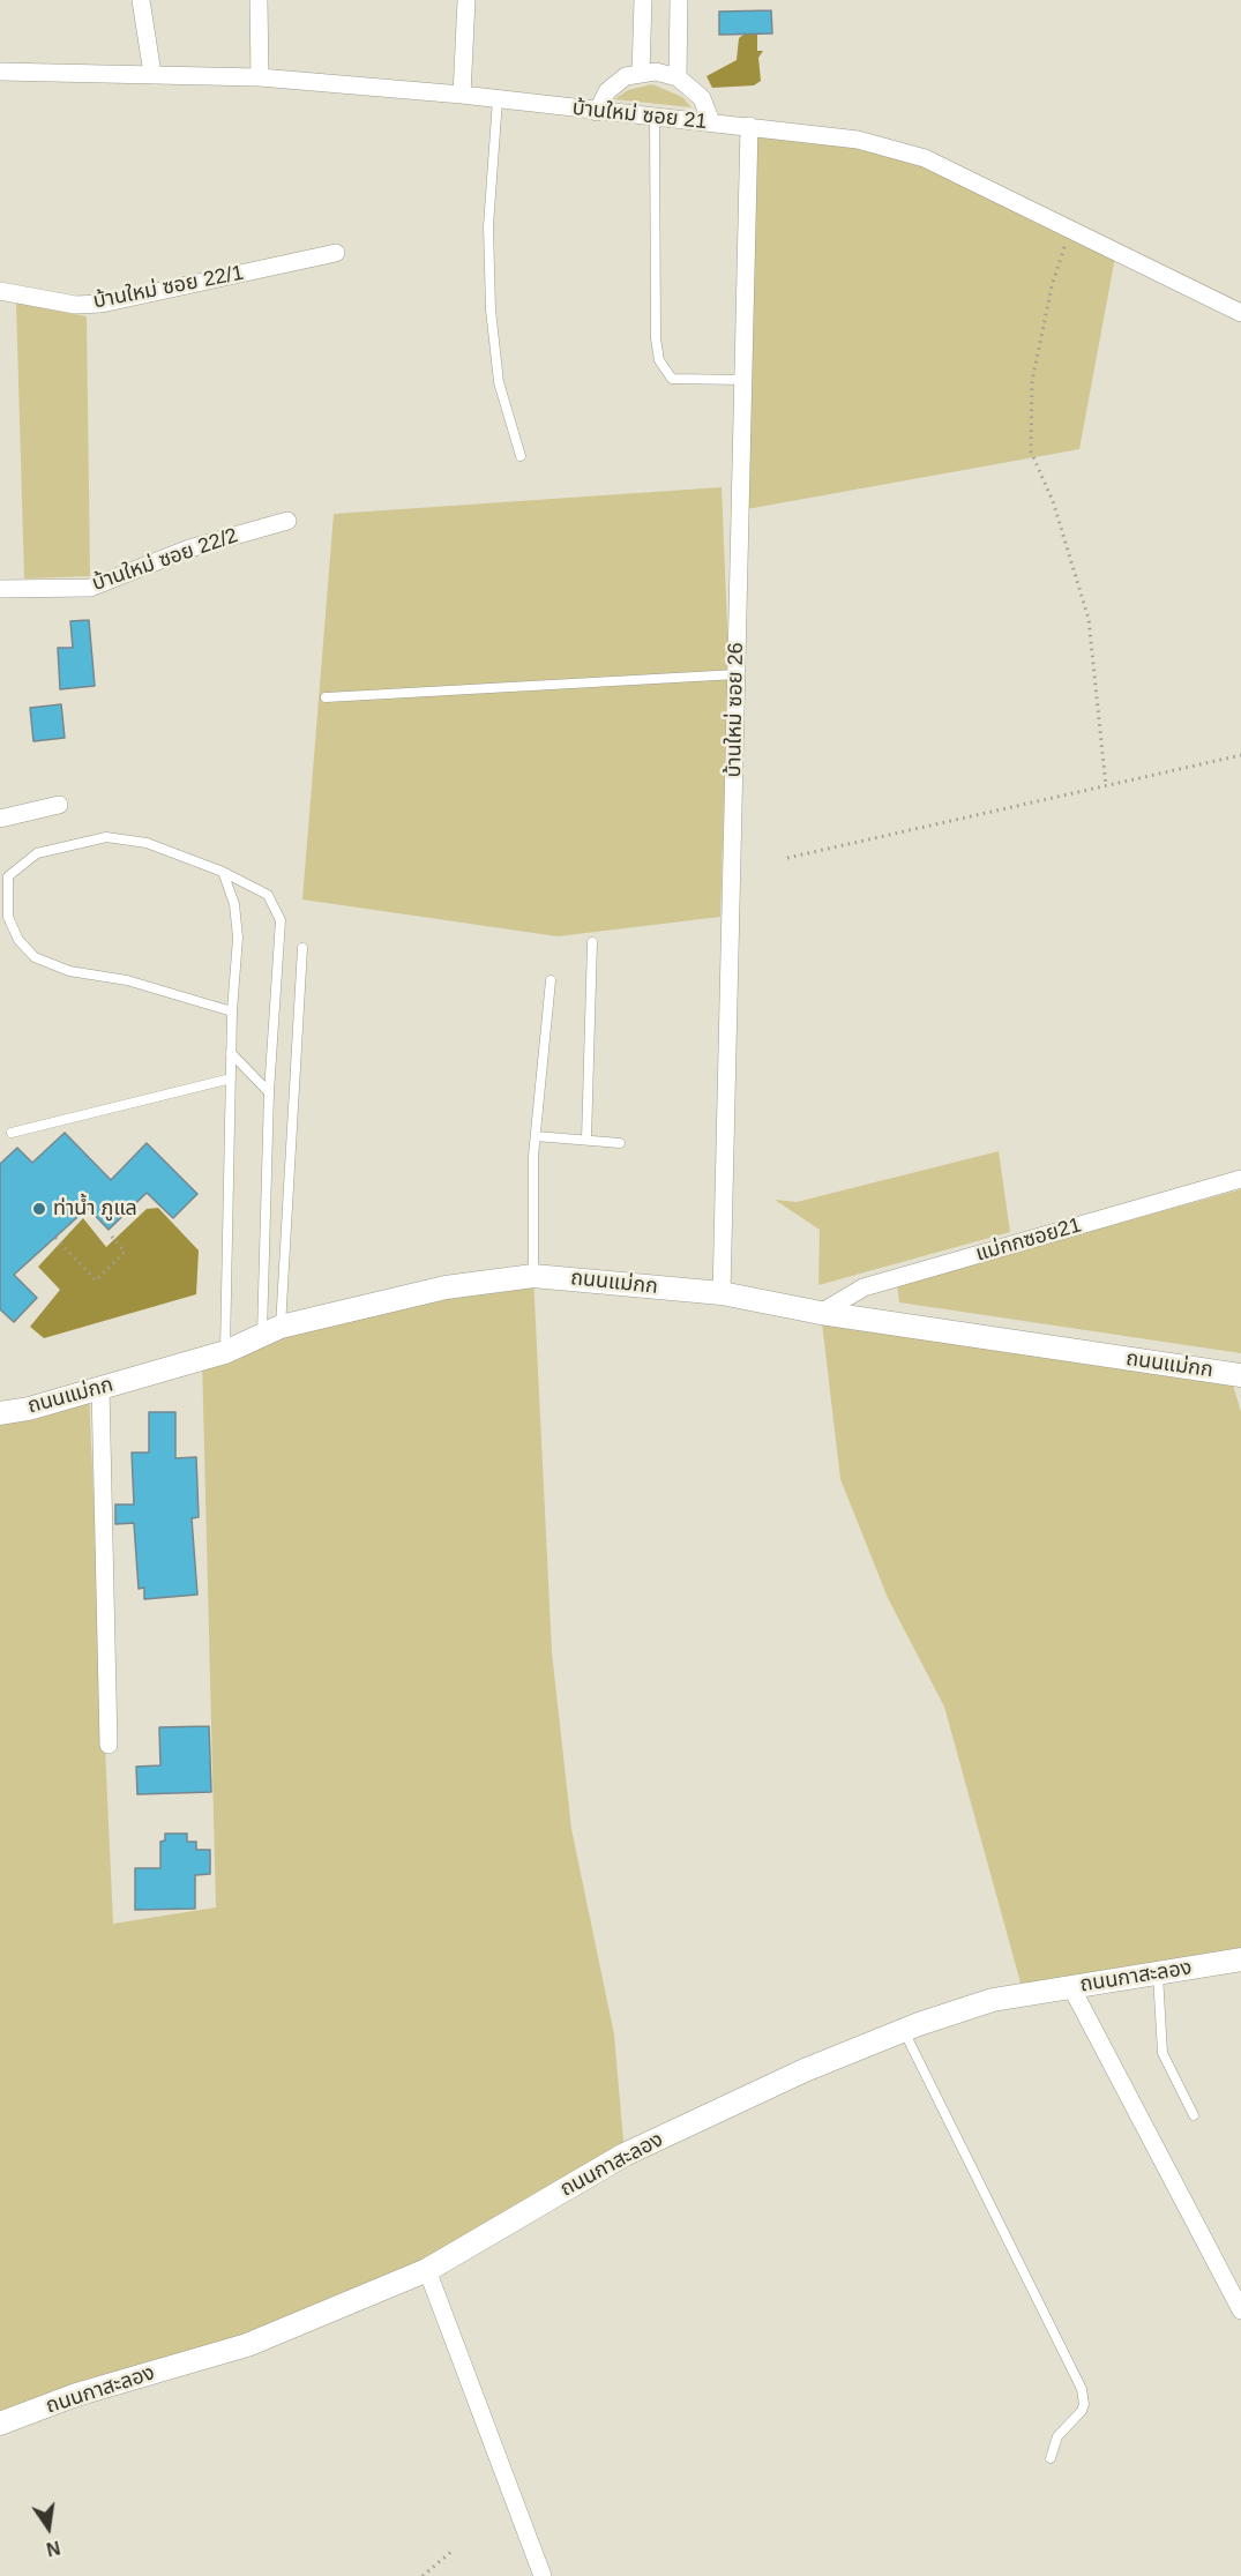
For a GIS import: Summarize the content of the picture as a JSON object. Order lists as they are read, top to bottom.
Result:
{
  "streets": {
    "street": [
      "บ้านใหม่ ซอย 21",
      "บ้านใหม่ ซอย 22/1",
      "บ้านใหม่ ซอย 22/2",
      "บ้านใหม่ ซอย 26",
      "แม่กกซอย21",
      "ถนนแม่กก",
      "ถนนกาสะลอง"
    ]
  },
  "crossings": [
    ["บ้านใหม่ ซอย 21", "บ้านใหม่ ซอย 26"],
    ["บ้านใหม่ ซอย 26", "ถนนแม่กก"],
    ["แม่กกซอย21", "ถนนแม่กก"]
  ],
  "places": ["ท่าน้ำ ภูแล"],
  "north": "bottom"
}
